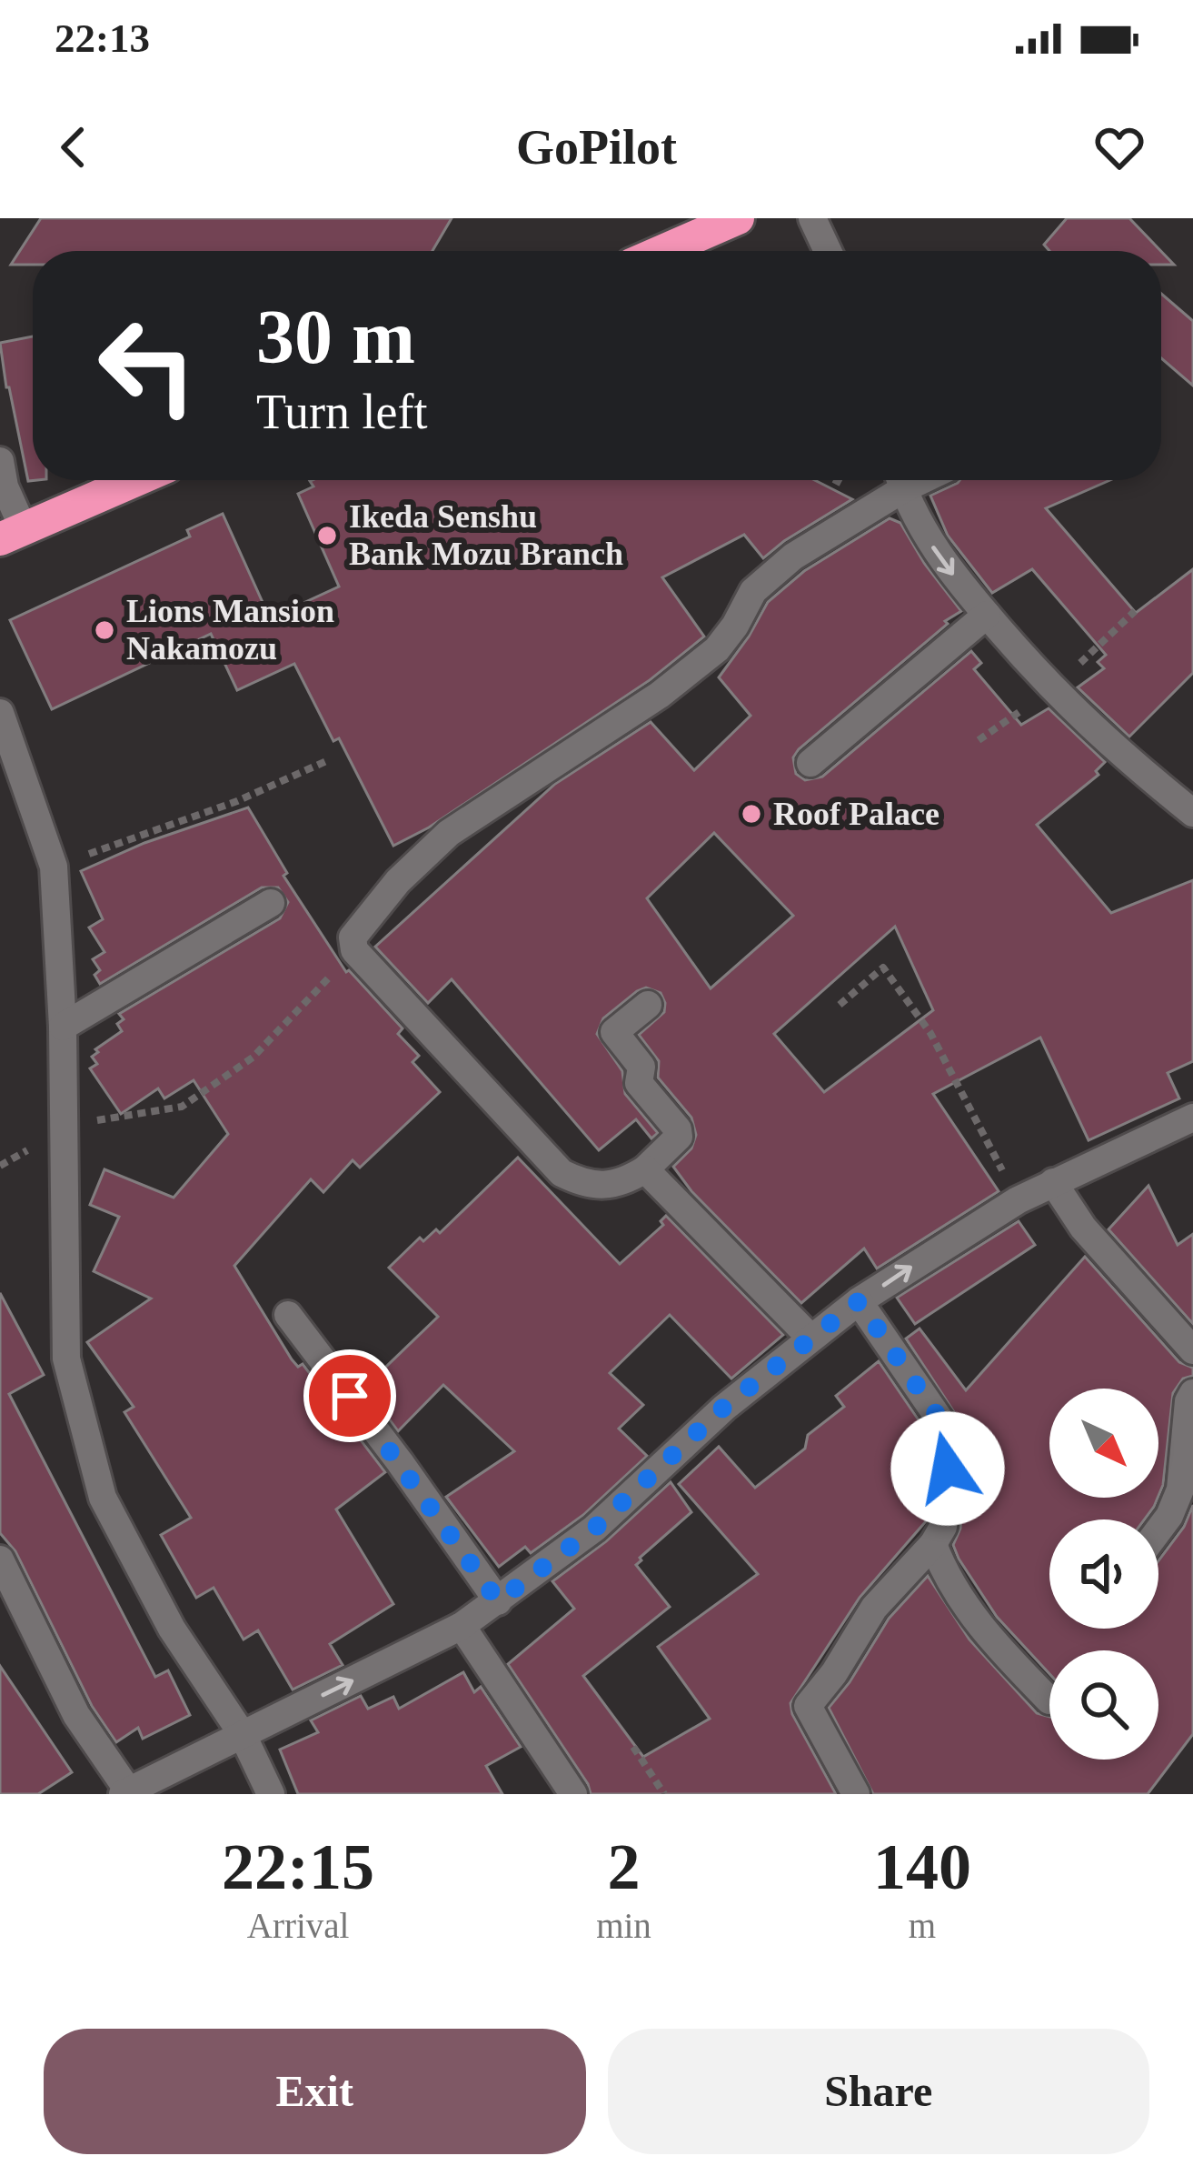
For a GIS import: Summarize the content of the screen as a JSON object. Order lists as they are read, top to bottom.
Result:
{
  "places": ["Ikeda Senshu Bank Mozu Branch", "Lions Mansion Nakamozu", "Roof Palace"],
  "north": "bottom right",
  "page": {
    "status": "22:13",
    "header": "GoPilot",
    "turn": ["30 m", "Turn left"],
    "eta": [
      "22:15",
      "Arrival",
      "2",
      "min",
      "140",
      "m"
    ],
    "buttons": ["Exit", "Share"]
  }
}
